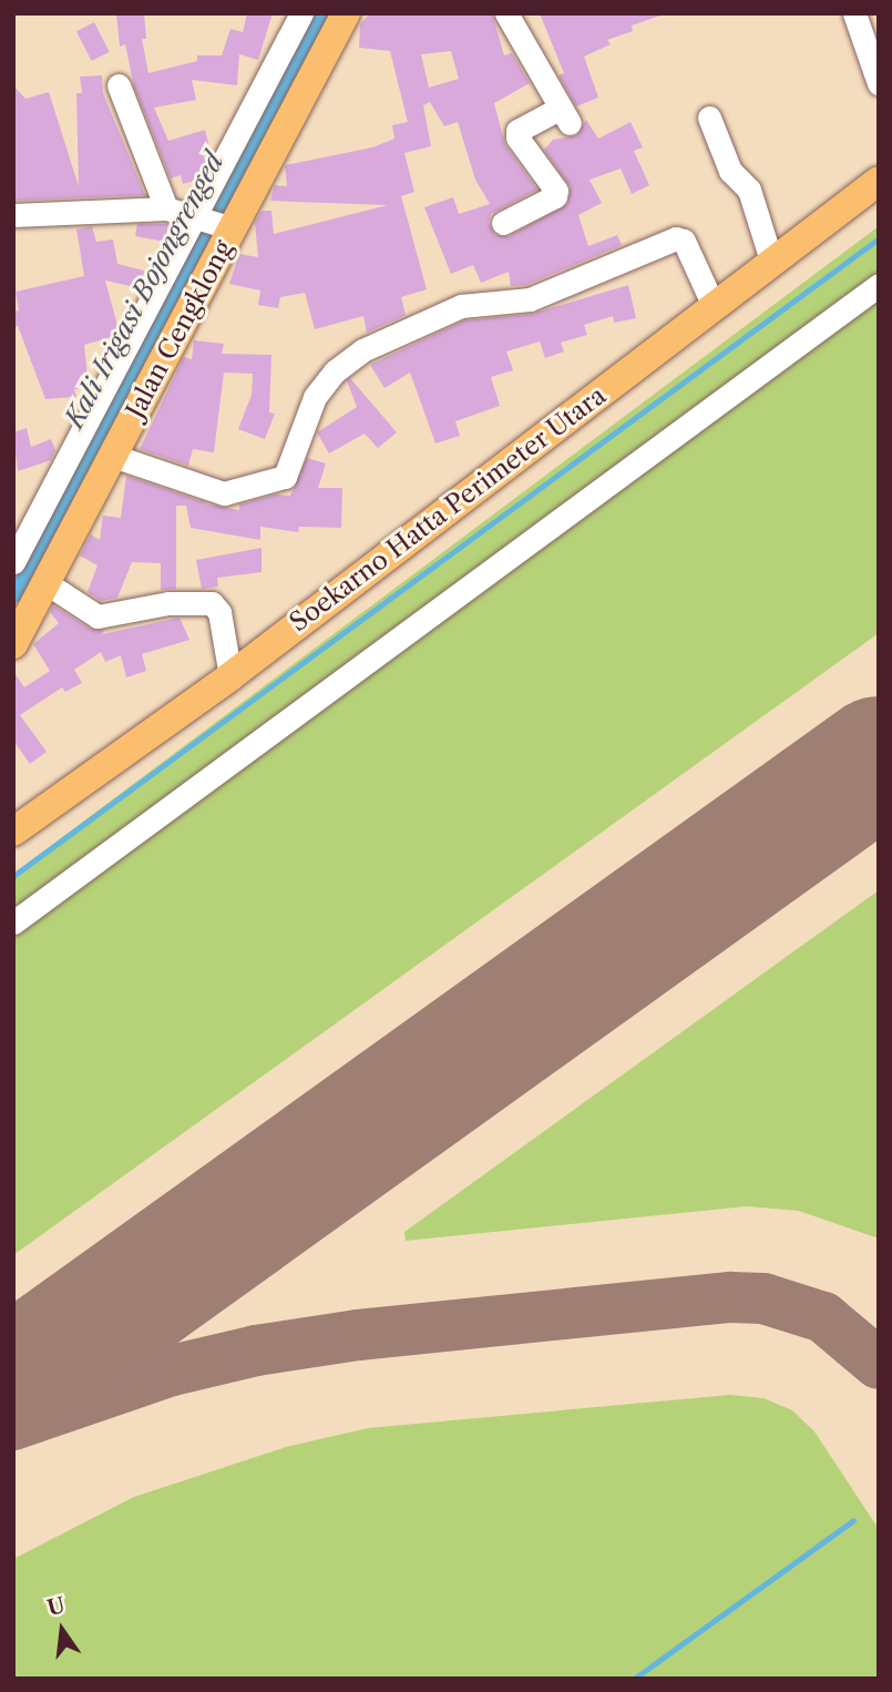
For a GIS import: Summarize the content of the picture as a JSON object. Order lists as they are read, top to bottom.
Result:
{
  "streets": {
    "main road": ["Jalan Cengklong", "Soekarno Hatta Perimeter Utara"]
  },
  "water": ["Kali Irigasi Bojongrenged"],
  "north": "top"
}
